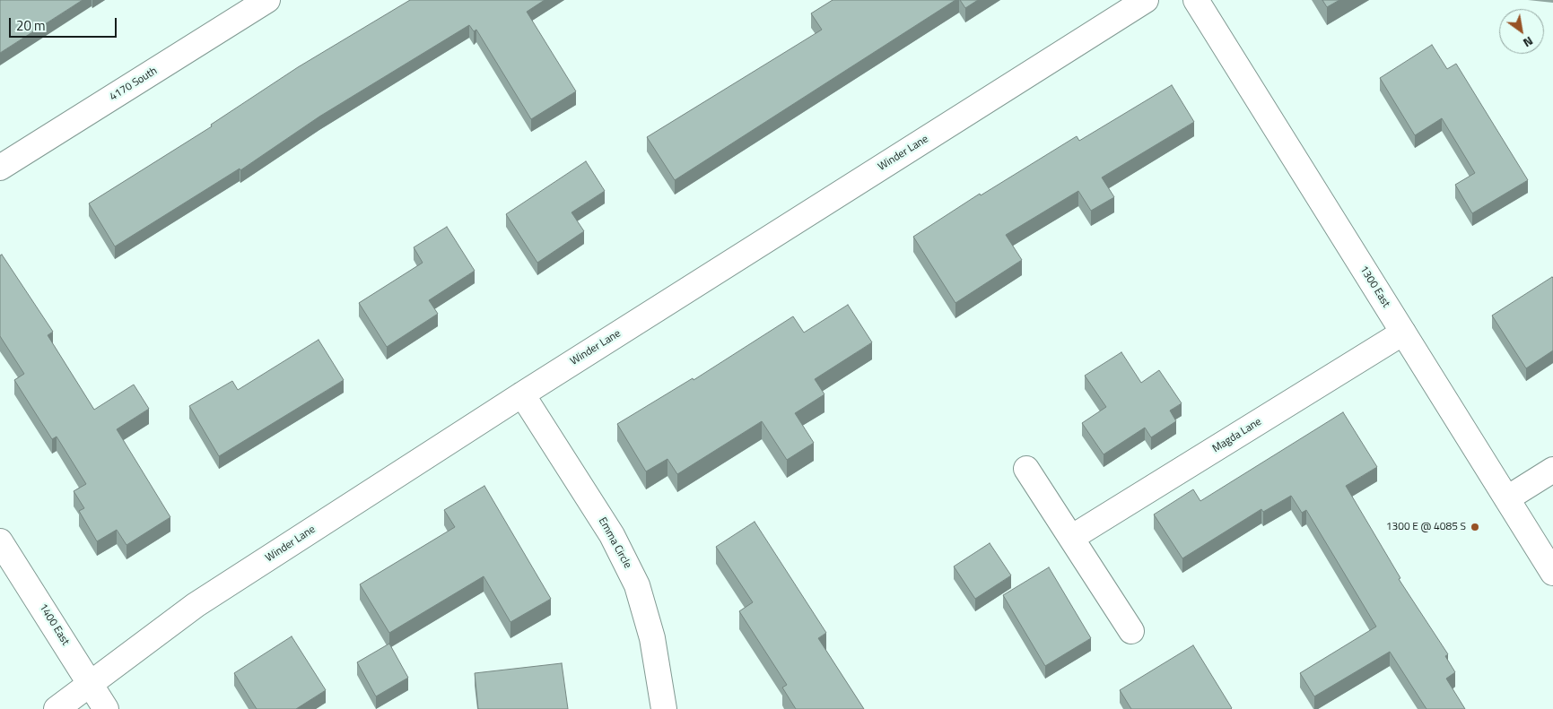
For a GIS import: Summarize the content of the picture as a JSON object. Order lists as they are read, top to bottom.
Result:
{
  "streets": {
    "street": [
      "4170 South",
      "Winder Lane",
      "1300 East",
      "Magda Lane",
      "Emma Circle",
      "1400 East"
    ]
  },
  "crossings": [
    ["Winder Lane", "Emma Circle"],
    ["Winder Lane", "1400 East"],
    ["1300 East", "Magda Lane"]
  ],
  "places": ["1300 E @ 4085 S"],
  "scale_bar": "20 m",
  "north": "bottom right"
}
